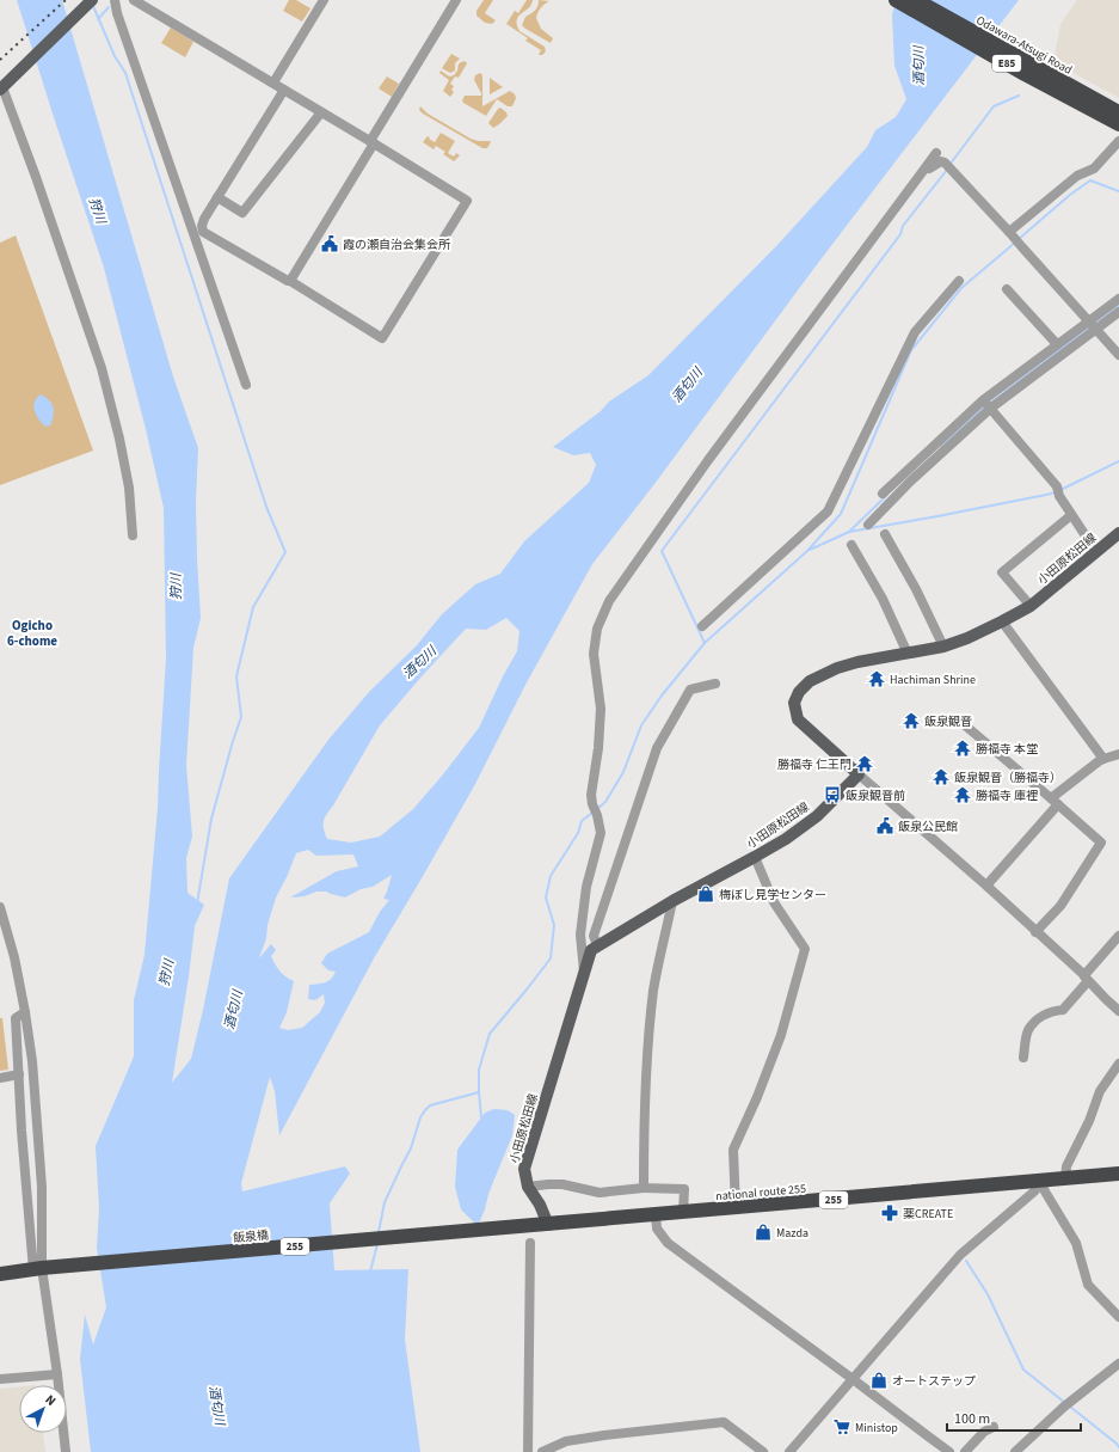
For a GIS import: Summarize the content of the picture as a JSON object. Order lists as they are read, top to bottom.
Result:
{
  "streets": {
    "highway": [
      "Odawara-Atsugi Road",
      "E85",
      "national route 255",
      "255",
      "飯泉橋"
    ],
    "main road": ["小田原松田線"]
  },
  "crossings": [
    ["小田原松田線", "national route 255"],
    ["小田原松田線", "飯泉橋"],
    ["national route 255", "飯泉橋"],
    ["255", "飯泉橋"]
  ],
  "districts": ["Ogicho 6-chome"],
  "water": ["酒匂川", "狩川"],
  "places": {
    "public building": ["霞の瀬自治会集会所", "飯泉公民館"],
    "temple": [
      "Hachiman Shrine",
      "飯泉観音",
      "勝福寺 本堂",
      "勝福寺 仁王門",
      "飯泉観音（勝福寺）",
      "勝福寺 庫裡"
    ],
    "bus stop": ["飯泉観音前"],
    "shop": ["梅ぼし見学センター", "Mazda", "オートステップ"],
    "pharmacy": ["薬CREATE"],
    "supermarket": ["Ministop"]
  },
  "scale_bar": "100 m",
  "north": "top right"
}
